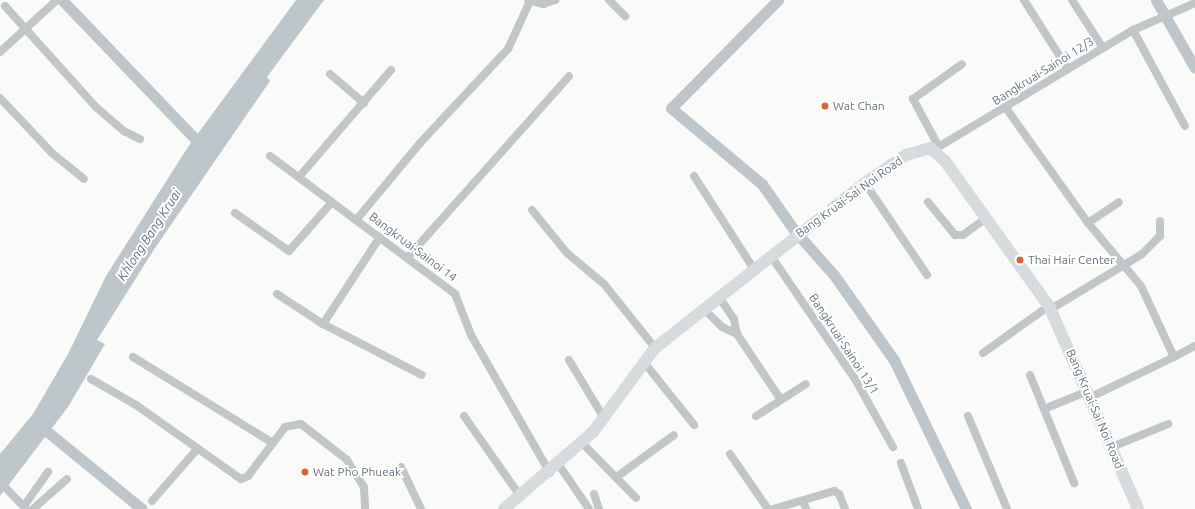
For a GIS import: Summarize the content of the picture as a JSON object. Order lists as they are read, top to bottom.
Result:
{
  "streets": {
    "main road": ["Bang Kruai-Sai Noi Road"],
    "street": ["Bangkruai-Sainoi 12/3", "Bangkruai-Sainoi 14", "Bangkruai-Sainoi 13/1"]
  },
  "crossings": [
    ["Bangkruai-Sainoi 12/3", "Bang Kruai-Sai Noi Road"],
    ["Bang Kruai-Sai Noi Road", "Bangkruai-Sainoi 14"],
    ["Bang Kruai-Sai Noi Road", "Bangkruai-Sainoi 13/1"]
  ],
  "water": ["Khlong Bang Kruai"],
  "places": ["Wat Chan", "Thai Hair Center", "Wat Pho Phueak"]
}
